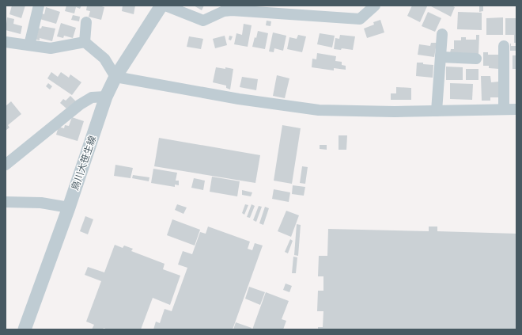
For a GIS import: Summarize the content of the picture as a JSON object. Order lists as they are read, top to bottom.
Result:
{
  "streets": {
    "street": ["鳥川大笹生線"]
  }
}
